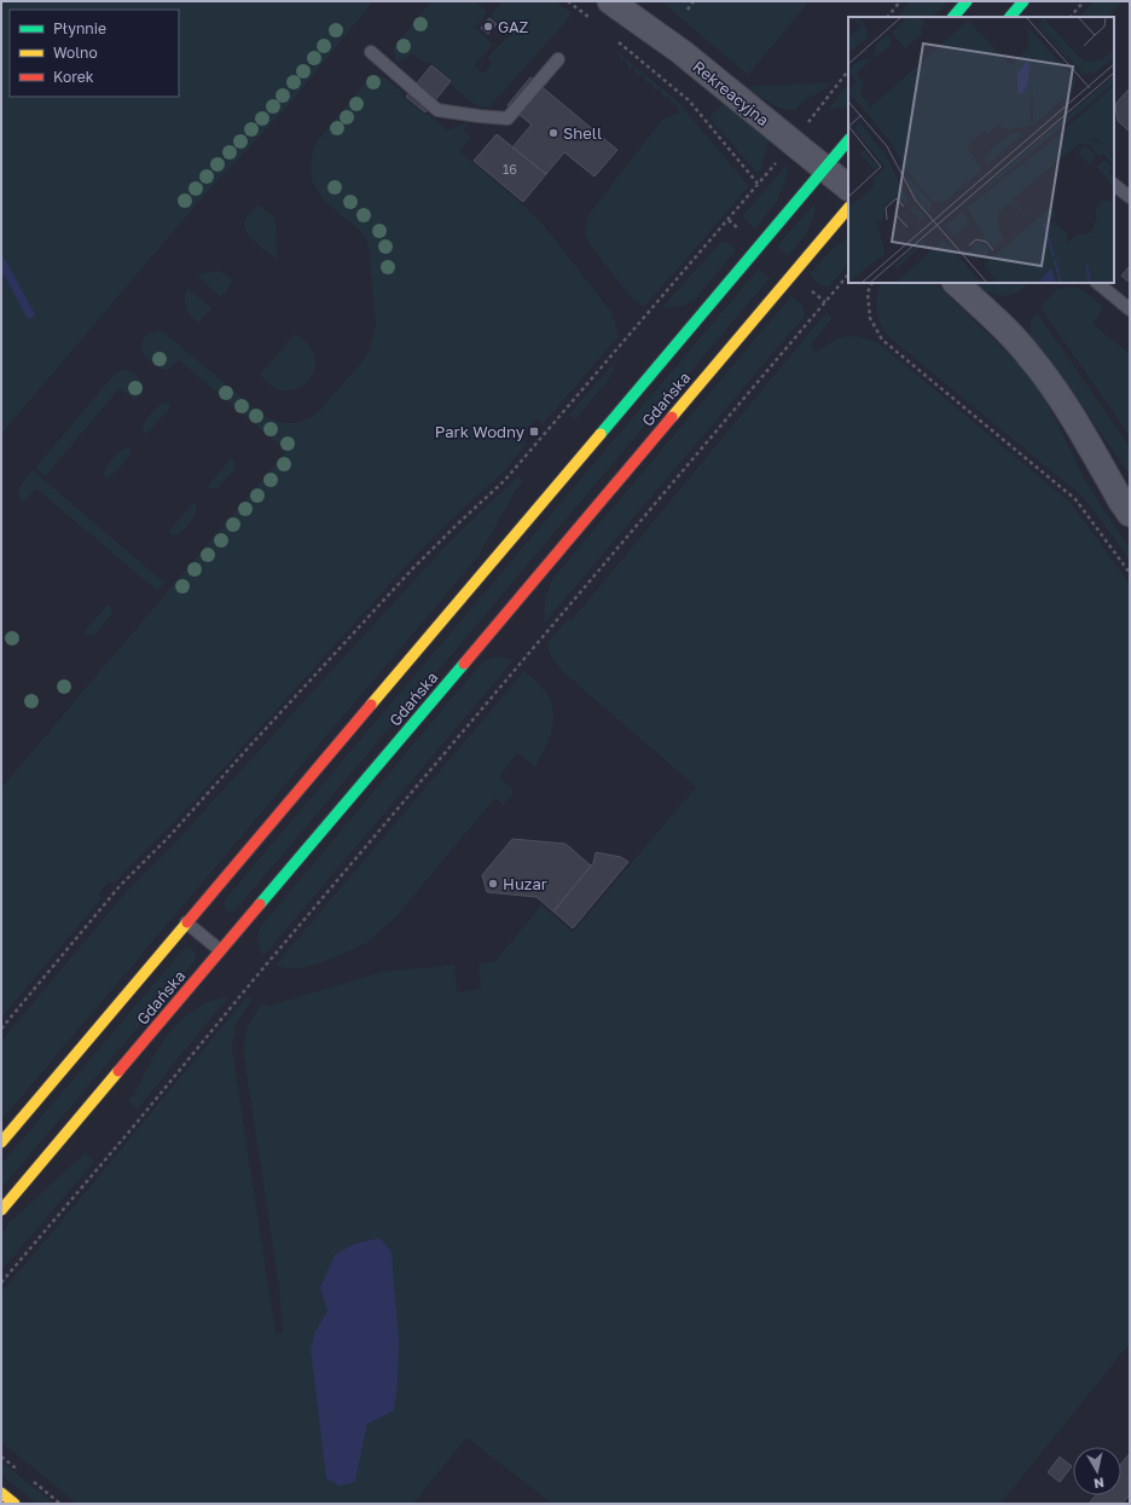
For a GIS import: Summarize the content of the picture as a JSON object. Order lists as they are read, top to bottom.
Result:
{
  "streets": {
    "main road": ["Gdańska"],
    "street": ["Rekreacyjna"]
  },
  "crossings": [
    ["Rekreacyjna", "Gdańska"]
  ],
  "places": {
    "other": ["GAZ", "Shell", "Huzar"],
    "transit": ["Park Wodny"]
  },
  "house_numbers": ["16"],
  "legend": ["Płynnie", "Wolno", "Korek"],
  "north": "bottom"
}
